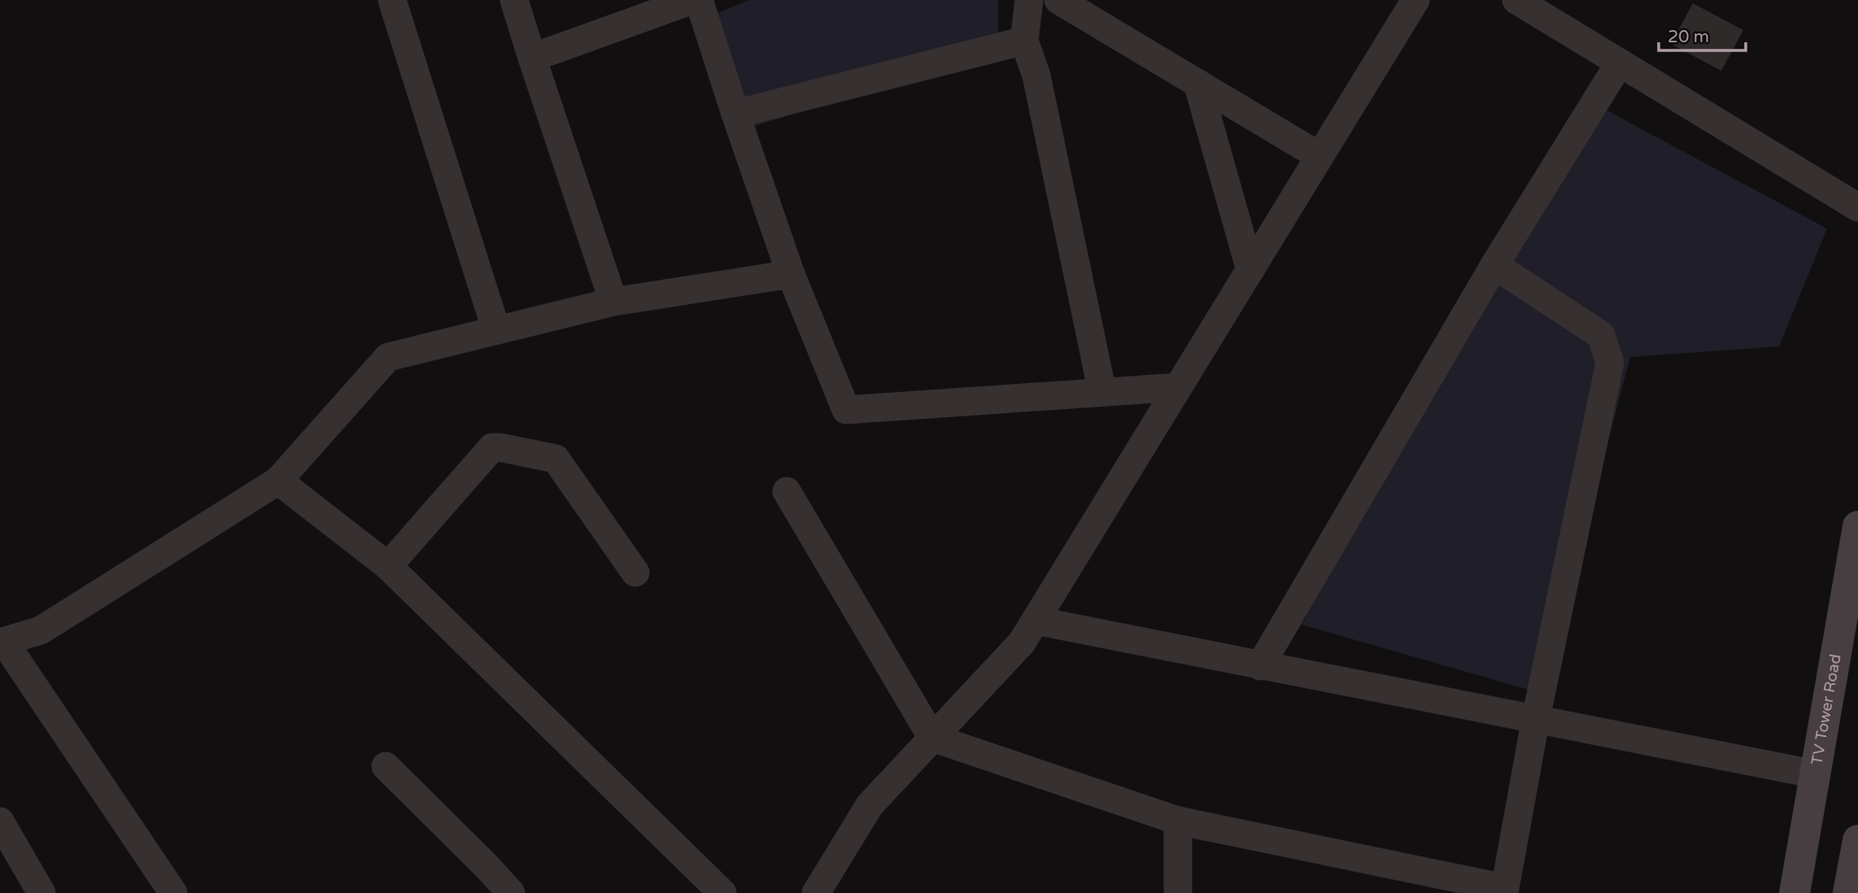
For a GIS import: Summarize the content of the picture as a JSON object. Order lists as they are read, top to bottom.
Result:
{
  "streets": {
    "main road": ["TV Tower Road"]
  },
  "scale_bar": "20 m"
}
